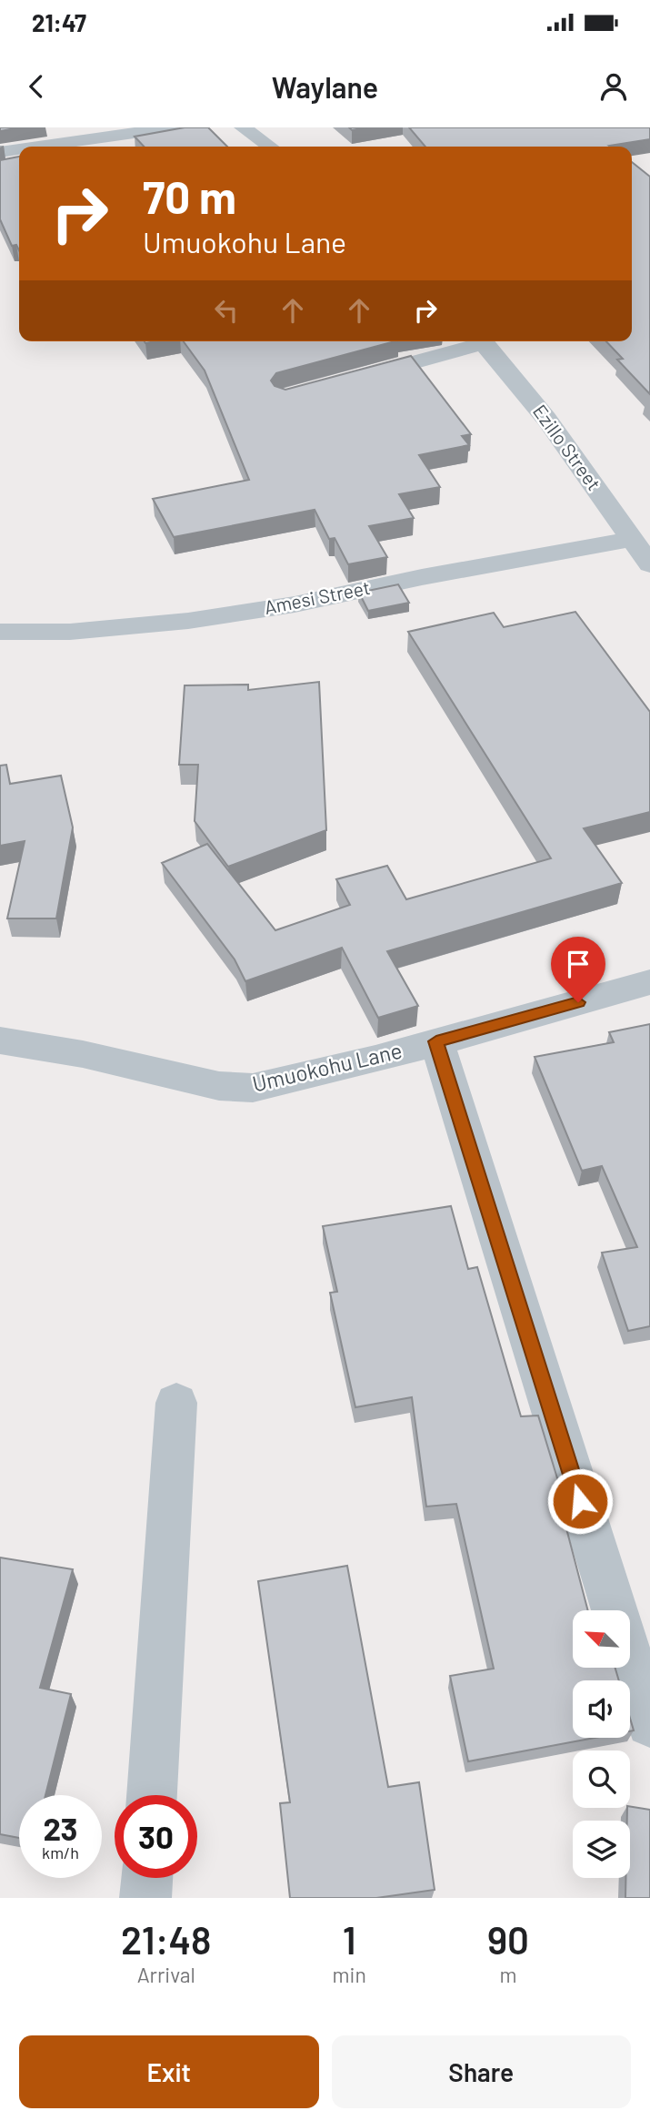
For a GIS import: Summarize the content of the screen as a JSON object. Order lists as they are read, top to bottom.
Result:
{
  "streets": {
    "street": ["Ezillo Street", "Amesi Street", "Umuokohu Lane"]
  },
  "crossings": [
    ["Ezillo Street", "Amesi Street"]
  ],
  "north": "top left",
  "page": {
    "status": "21:47",
    "header": "Waylane",
    "turn": ["70 m", "Umuokohu Lane"],
    "speed": "23 km/h",
    "limit": "30",
    "eta": [
      "21:48",
      "Arrival",
      "1",
      "min",
      "90",
      "m"
    ],
    "buttons": ["Exit", "Share"]
  }
}
